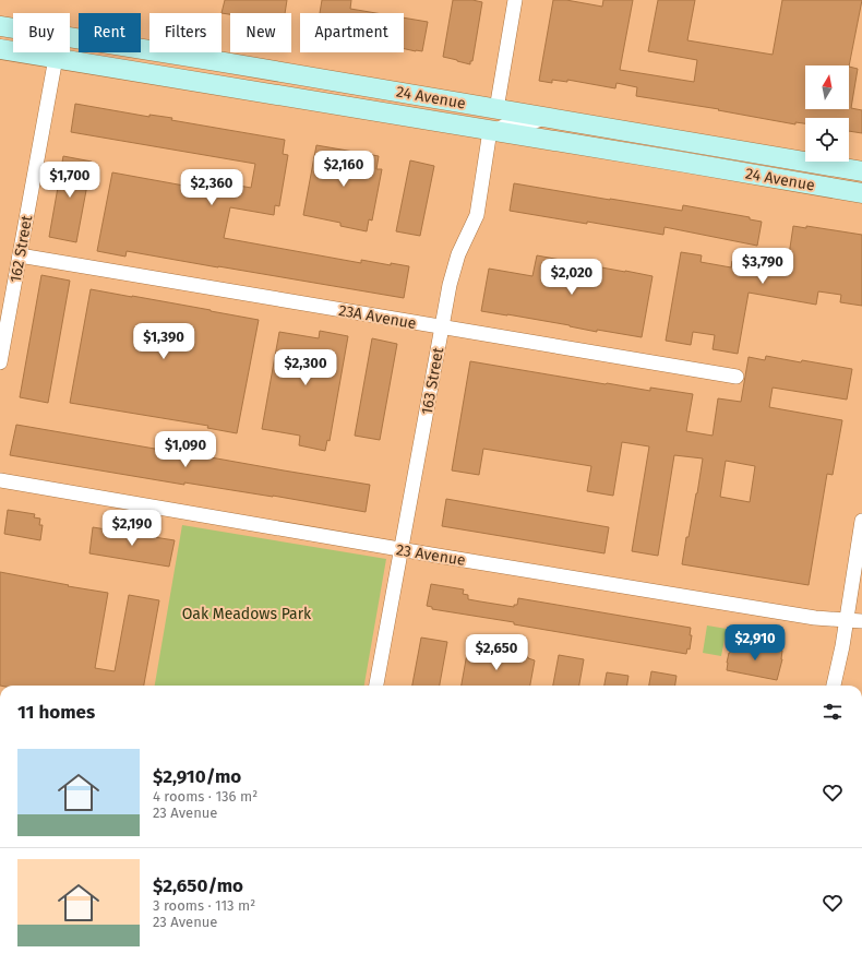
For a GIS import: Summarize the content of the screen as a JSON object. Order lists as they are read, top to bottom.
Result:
{
  "streets": {
    "main road": ["24 Avenue"],
    "street": [
      "162 Street",
      "23A Avenue",
      "163 Street",
      "23 Avenue"
    ]
  },
  "crossings": [
    ["24 Avenue", "162 Street"],
    ["24 Avenue", "163 Street"],
    ["162 Street", "23A Avenue"],
    ["23A Avenue", "163 Street"],
    ["163 Street", "23 Avenue"]
  ],
  "parks": ["Oak Meadows Park"],
  "north": "top",
  "page": {
    "chip": [
      "Buy",
      "Rent",
      "Filters",
      "New",
      "Apartment"
    ],
    "price": [
      "$2,160",
      "$1,700",
      "$2,360",
      "$3,790",
      "$2,020",
      "$1,390",
      "$2,300",
      "$1,090",
      "$2,190",
      "$2,910",
      "$2,650"
    ],
    "heading": "11 homes",
    "list": [
      {
        "name": "$2,910/mo",
        "note": "4 rooms · 136 m² · 23 Avenue"
      },
      {
        "name": "$2,650/mo",
        "note": "3 rooms · 113 m² · 23 Avenue"
      }
    ]
  }
}
